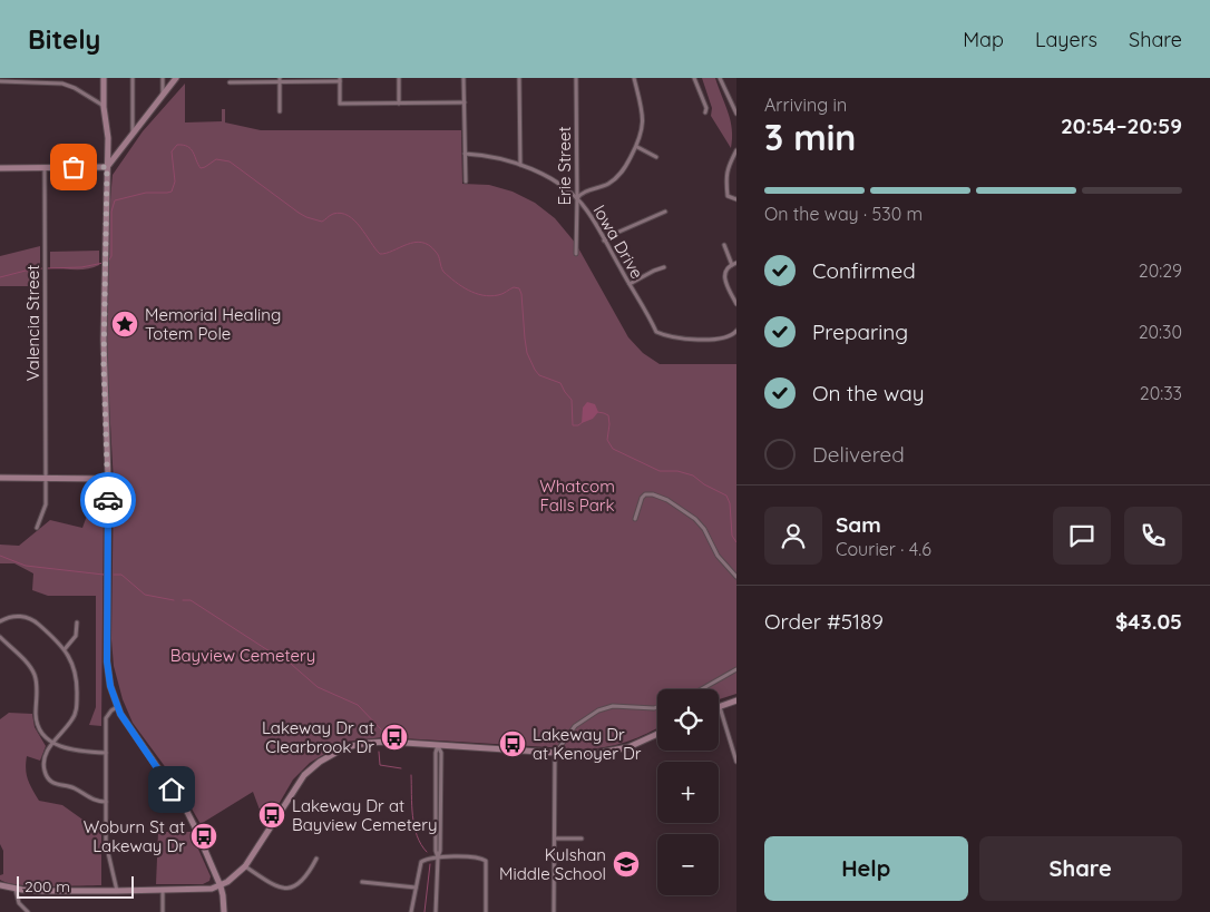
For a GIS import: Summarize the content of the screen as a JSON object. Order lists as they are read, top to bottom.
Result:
{
  "streets": {
    "street": ["Erie Street", "Iowa Drive", "Valencia Street"]
  },
  "crossings": [
    ["Erie Street", "Iowa Drive"]
  ],
  "parks": ["Whatcom Falls Park", "Bayview Cemetery"],
  "places": {
    "place": ["Memorial Healing Totem Pole"],
    "bus stop": [
      "Lakeway Dr at Clearbrook Dr",
      "Lakeway Dr at Kenoyer Dr",
      "Lakeway Dr at Bayview Cemetery",
      "Woburn St at Lakeway Dr"
    ],
    "school or university": ["Kulshan Middle School"]
  },
  "scale_bar": "200 m",
  "page": {
    "header": "Bitely",
    "nav": ["Map", "Layers", "Share"],
    "heading": ["3 min", "Arriving in", "20:54–20:59"],
    "panel": [
      "Sam",
      "Courier · 4.6",
      "Order #5189",
      "$43.05"
    ],
    "bar": "On the way · 530 m",
    "list": [
      ["Confirmed", "20:29"],
      ["Preparing", "20:30"],
      ["On the way", "20:33"],
      "Delivered"
    ],
    "map_buttons": ["+", "−"],
    "buttons": ["Help", "Share"],
    "scale": "200 m"
  }
}
